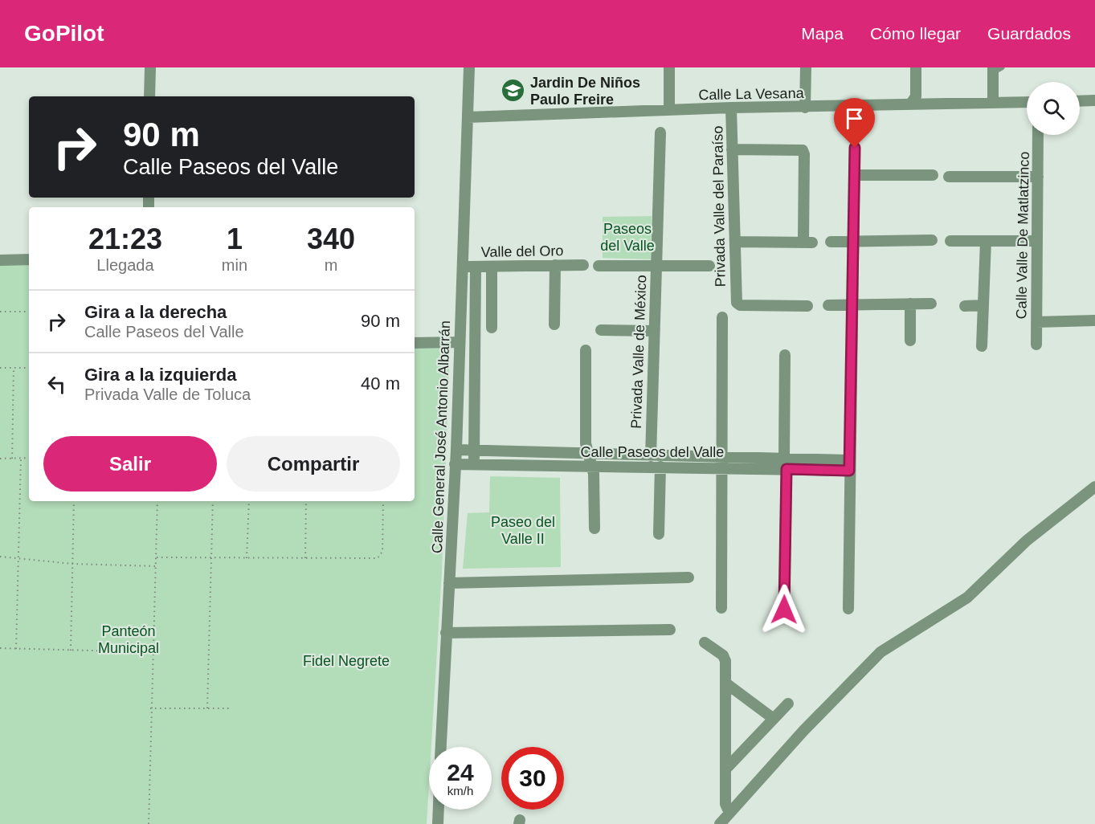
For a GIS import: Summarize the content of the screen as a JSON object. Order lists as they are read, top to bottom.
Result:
{
  "streets": {
    "street": [
      "Calle La Vesana",
      "Privada Valle del Paraíso",
      "Calle Valle De Matlatzinco",
      "Valle del Oro",
      "Privada Valle de México",
      "Calle General José Antonio Albarrán",
      "Calle Paseos del Valle"
    ]
  },
  "crossings": [
    ["Calle La Vesana", "Privada Valle del Paraíso"],
    ["Calle La Vesana", "Calle General José Antonio Albarrán"],
    ["Valle del Oro", "Calle General José Antonio Albarrán"],
    ["Privada Valle de México", "Calle Paseos del Valle"],
    ["Calle General José Antonio Albarrán", "Calle Paseos del Valle"]
  ],
  "parks": [
    "Paseos del Valle",
    "Paseo del Valle II",
    "Panteón Municipal",
    "Fidel Negrete"
  ],
  "places": {
    "school or university": ["Jardin De Niños Paulo Freire"]
  },
  "page": {
    "header": "GoPilot",
    "nav": ["Mapa", "Cómo llegar", "Guardados"],
    "turn": ["90 m", "Calle Paseos del Valle"],
    "eta": [
      "21:23",
      "Llegada",
      "1",
      "min",
      "340",
      "m"
    ],
    "list": [
      {
        "name": "Gira a la derecha",
        "note": "Calle Paseos del Valle",
        "value": "90 m"
      },
      {
        "name": "Gira a la izquierda",
        "note": "Privada Valle de Toluca",
        "value": "40 m"
      }
    ],
    "buttons": ["Salir", "Compartir"],
    "speed": "24 km/h",
    "limit": "30"
  }
}
